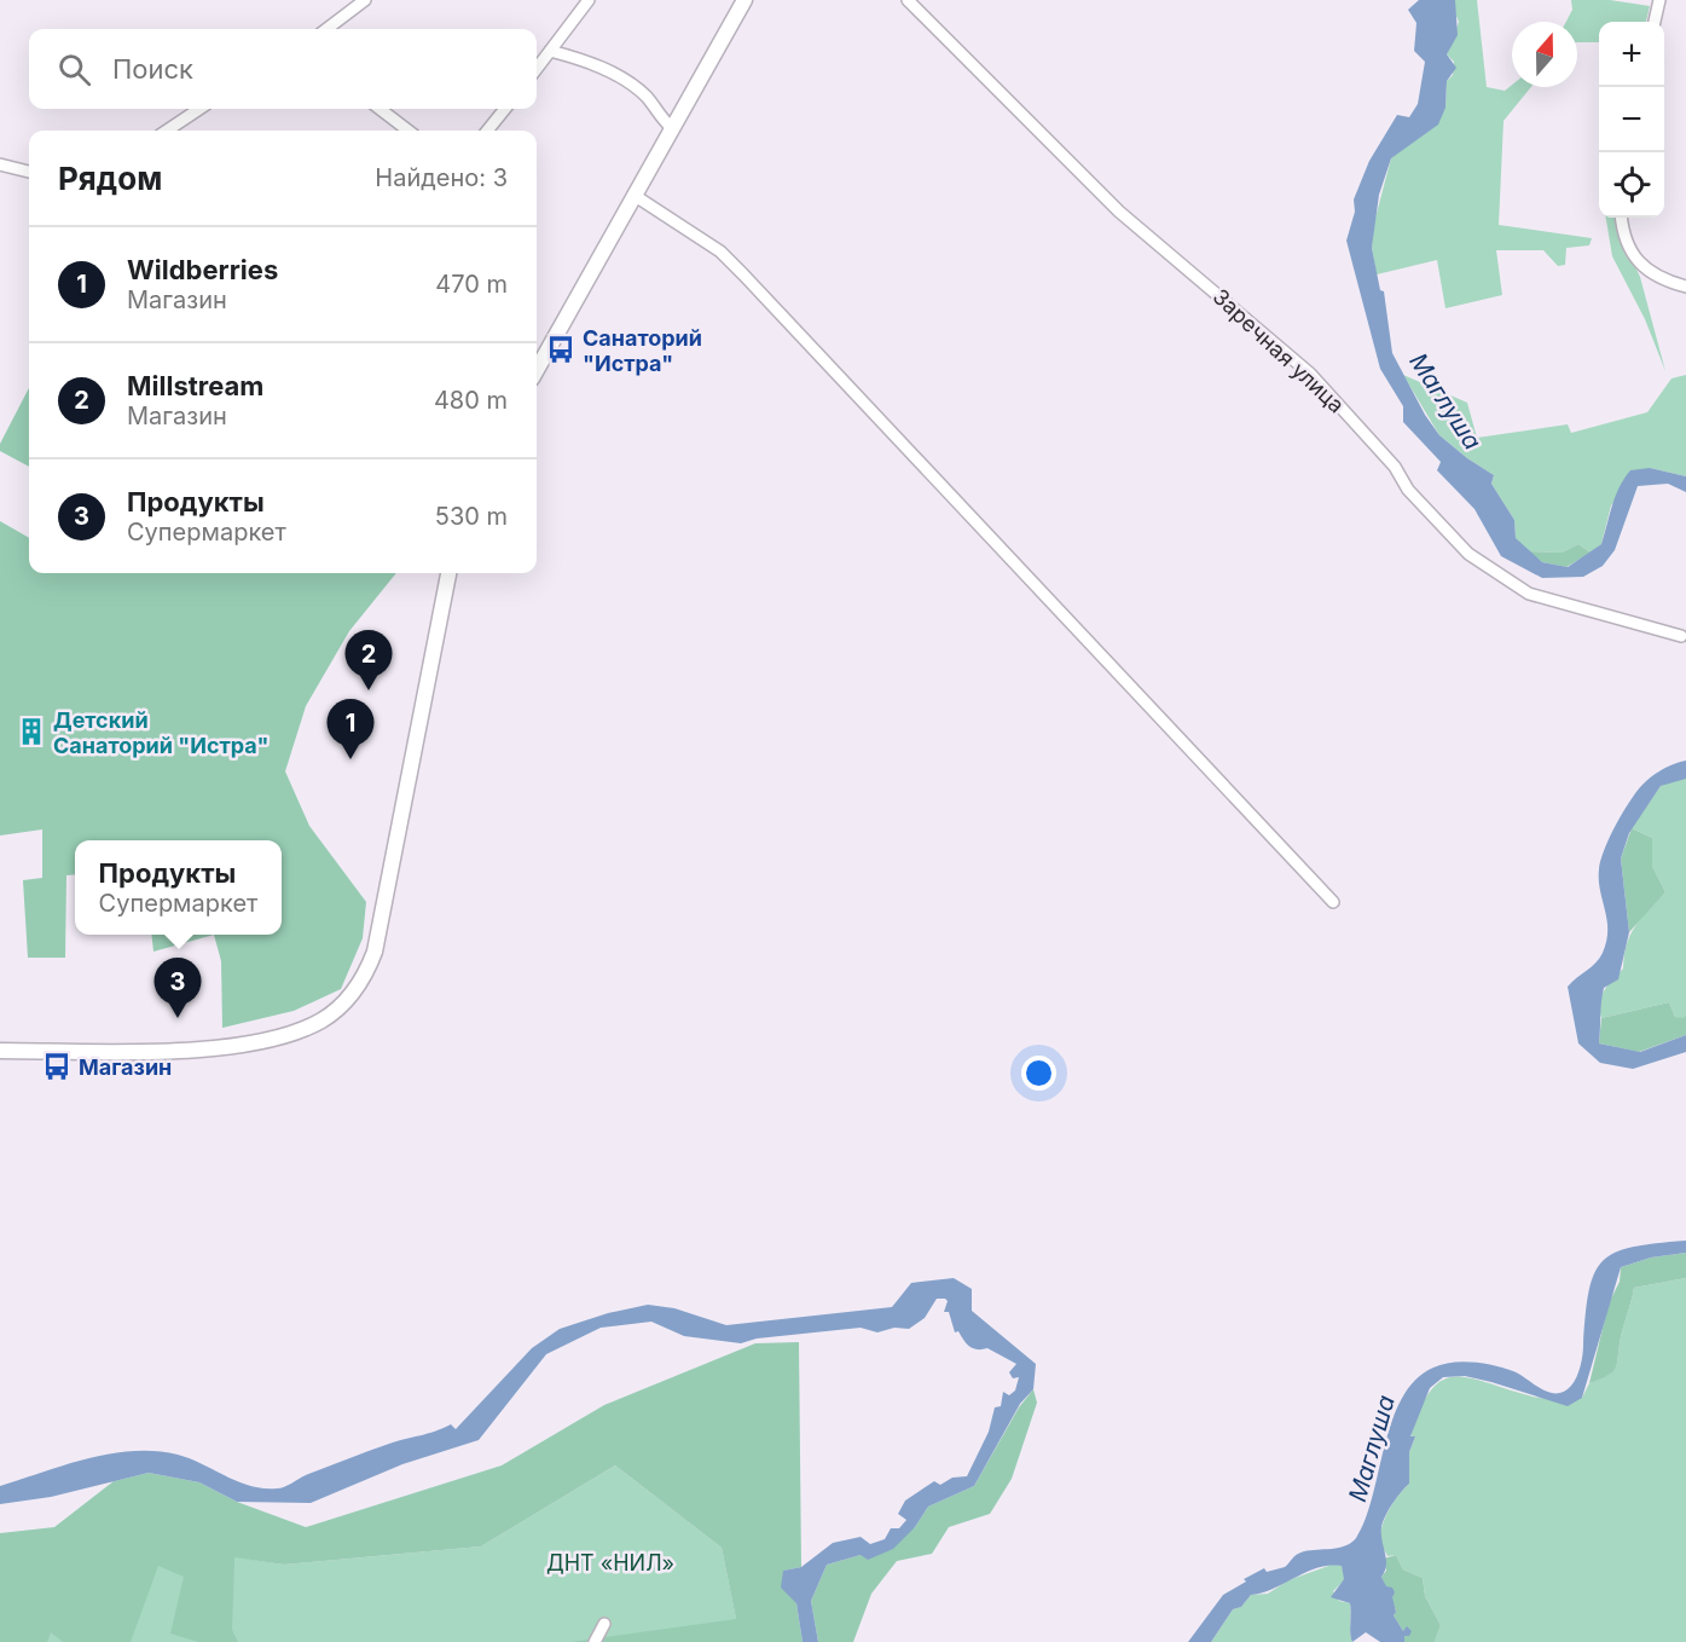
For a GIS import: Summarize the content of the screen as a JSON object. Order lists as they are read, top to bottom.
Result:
{
  "streets": {
    "street": ["Заречная улица"]
  },
  "water": ["Маглуша"],
  "parks": ["ДНТ «НИЛ»"],
  "places": {
    "bus stop": ["Санаторий \"Истра\"", "Магазин"],
    "building": ["Детский Санаторий \"Истра\""]
  },
  "north": "top",
  "page": {
    "map_buttons": ["+", "−"],
    "search": "Поиск",
    "heading": ["Рядом", "Найдено: 3"],
    "list": [
      {
        "mark": "1",
        "name": "Wildberries",
        "note": "Магазин",
        "value": "470 m"
      },
      {
        "mark": "2",
        "name": "Millstream",
        "note": "Магазин",
        "value": "480 m"
      },
      {
        "mark": "3",
        "name": "Продукты",
        "note": "Супермаркет",
        "value": "530 m"
      }
    ],
    "pins": ["2", "1", "3"],
    "popup": ["Продукты", "Супермаркет"]
  }
}
